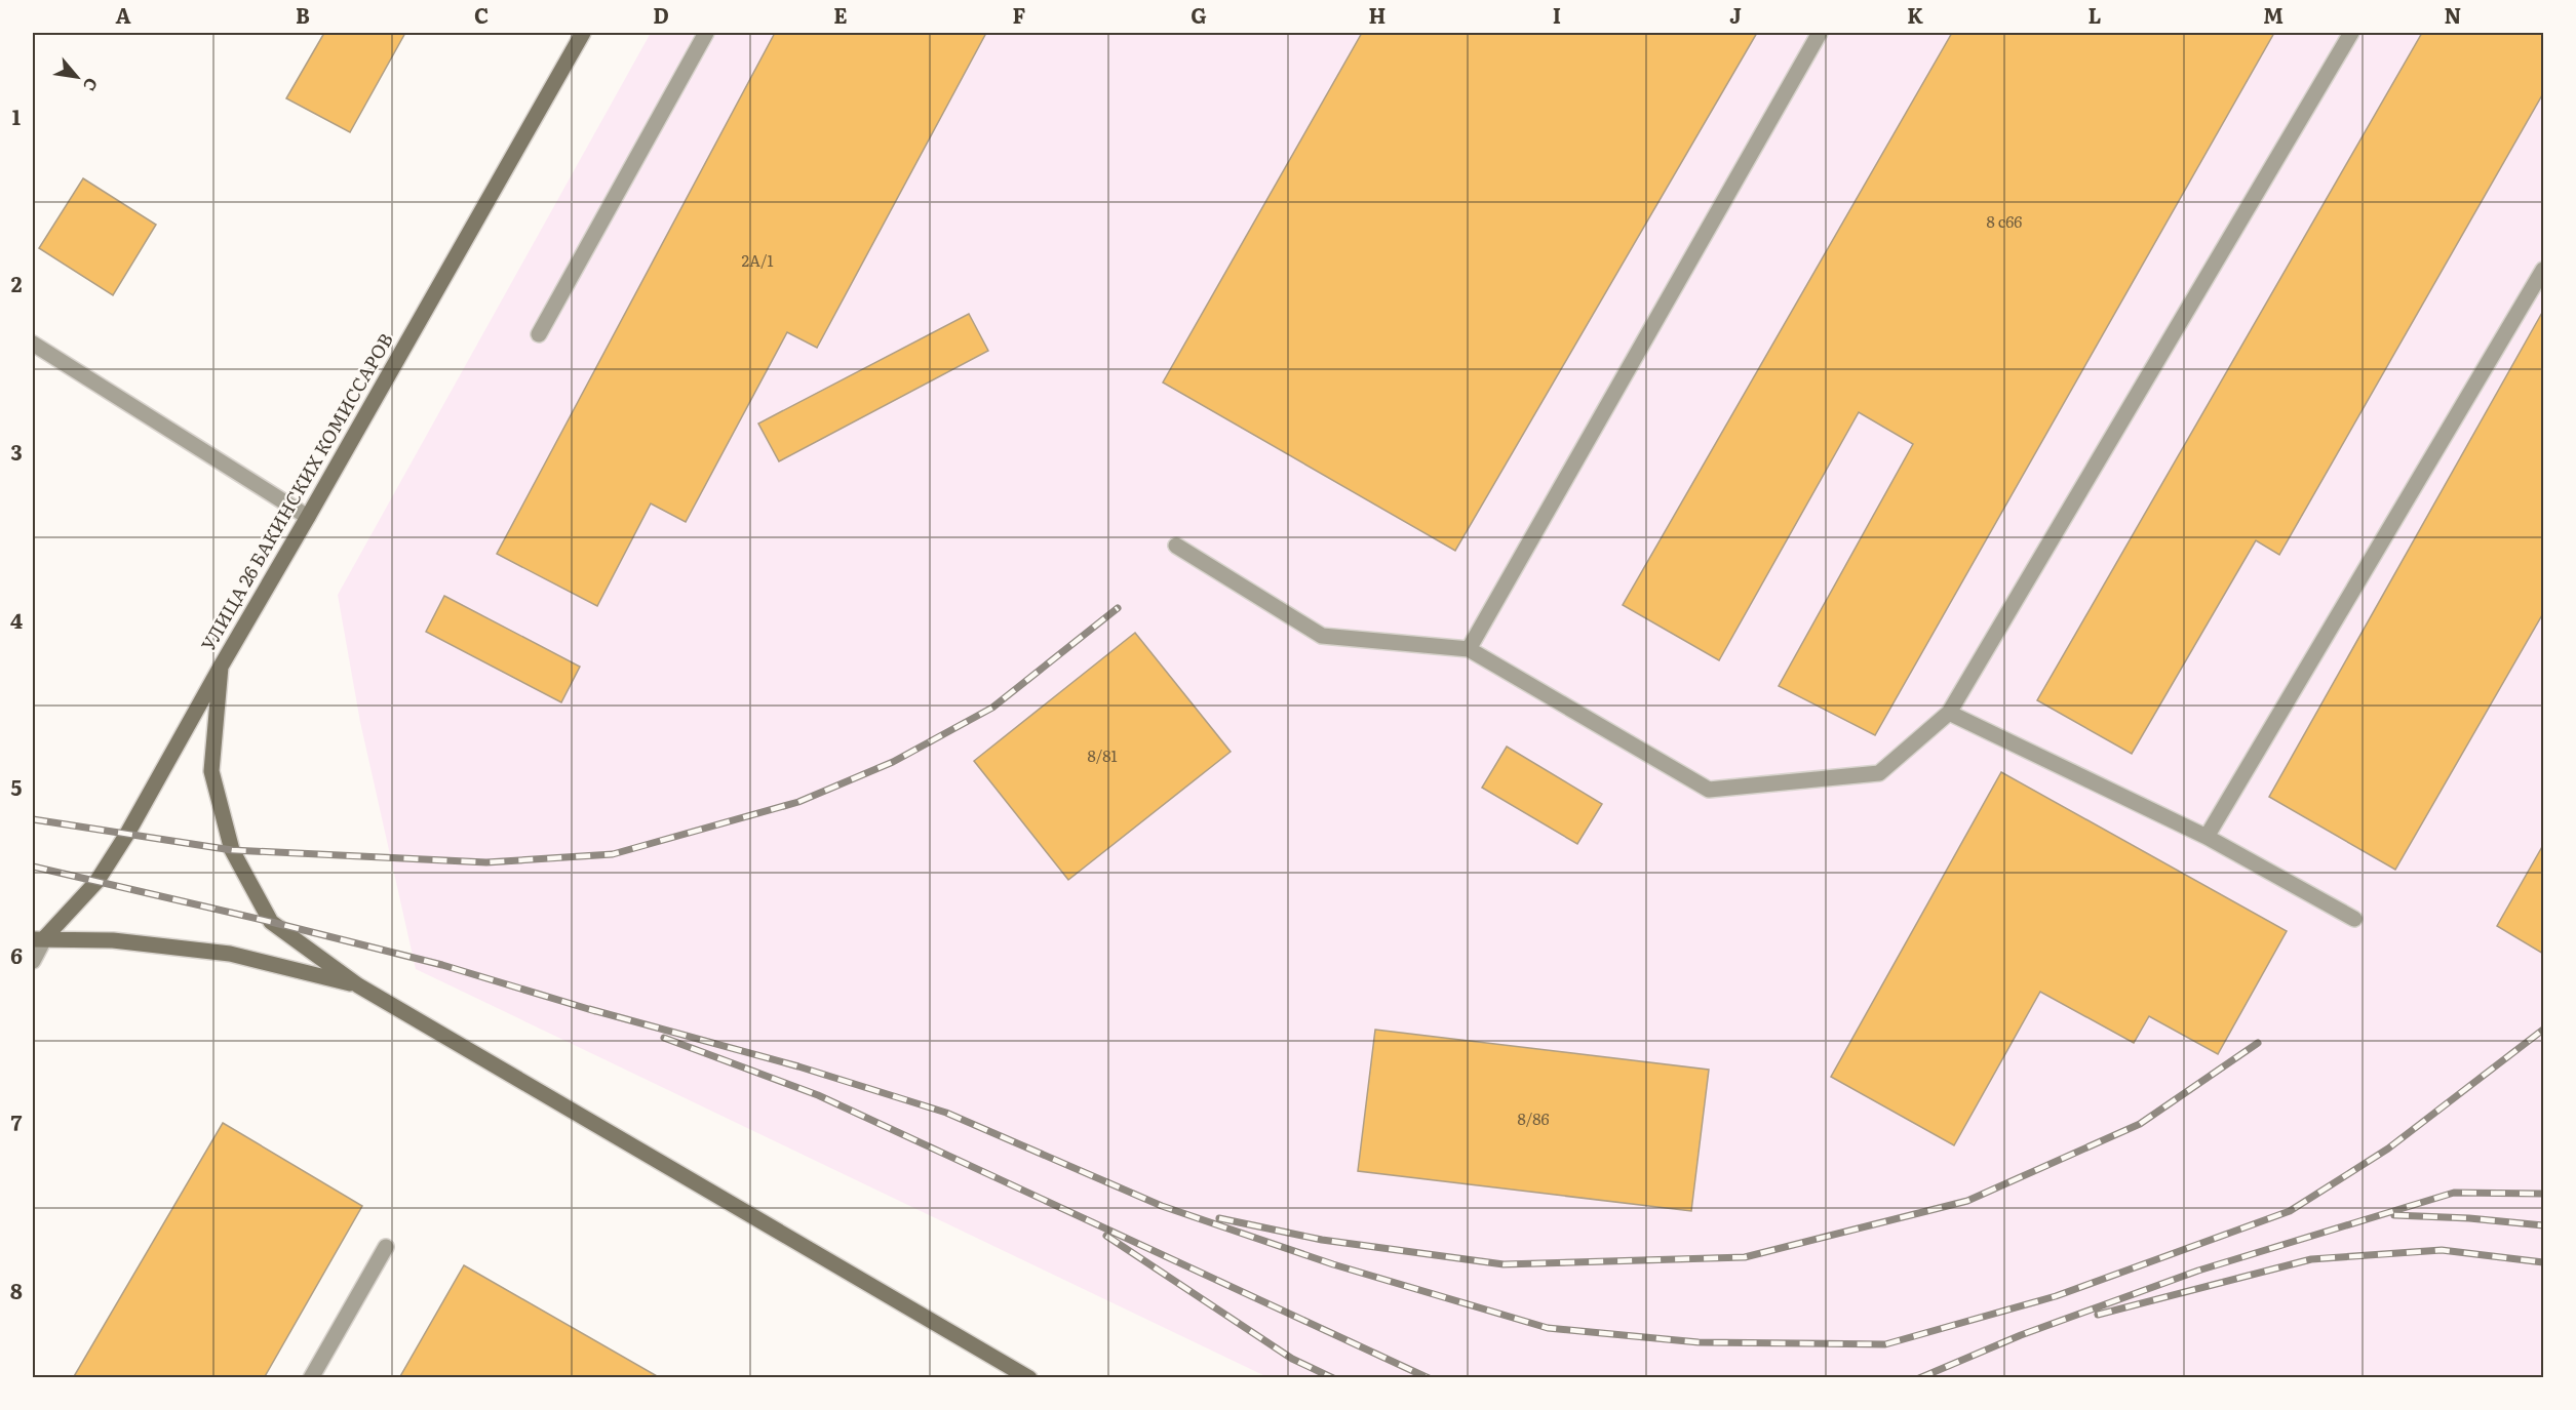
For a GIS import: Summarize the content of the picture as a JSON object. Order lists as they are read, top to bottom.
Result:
{
  "streets": {
    "main road": ["УЛИЦА 26 БАКИНСКИХ КОМИССАРОВ"]
  },
  "house_numbers": [
    "8 с66",
    "2А/1",
    "8/81",
    "8/86"
  ],
  "north": "bottom right",
  "grid": {
    "columns": [
      "A",
      "B",
      "C",
      "D",
      "E",
      "F",
      "G",
      "H",
      "I",
      "J",
      "K",
      "L",
      "M",
      "N"
    ],
    "rows": [
      "1",
      "2",
      "3",
      "4",
      "5",
      "6",
      "7",
      "8"
    ]
  }
}
